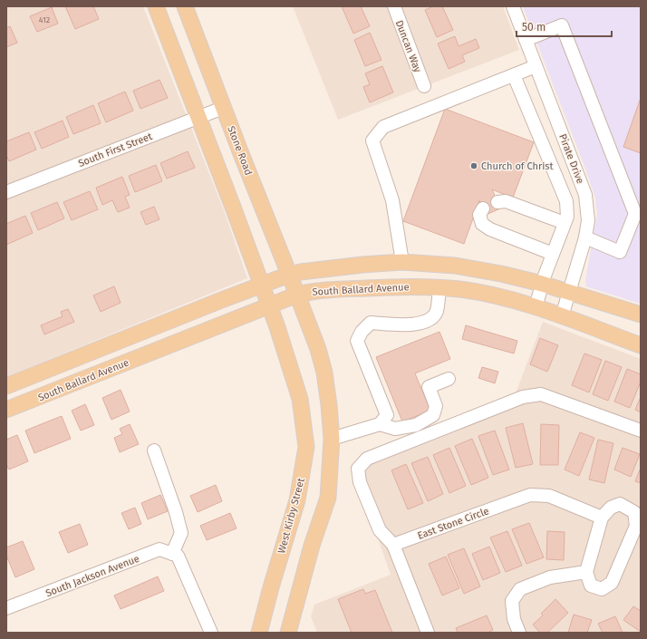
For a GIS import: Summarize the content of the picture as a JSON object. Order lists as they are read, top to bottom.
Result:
{
  "streets": {
    "main road": ["Stone Road", "South Ballard Avenue", "West Kirby Street"],
    "street": [
      "Duncan Way",
      "South First Street",
      "Pirate Drive",
      "East Stone Circle",
      "South Jackson Avenue"
    ]
  },
  "crossings": [
    ["South First Street", "Stone Road"],
    ["Stone Road", "South Ballard Avenue"],
    ["Pirate Drive", "South Ballard Avenue"],
    ["South Ballard Avenue", "West Kirby Street"]
  ],
  "places": ["Church of Christ"],
  "house_numbers": ["412"],
  "scale_bar": "50 m"
}
